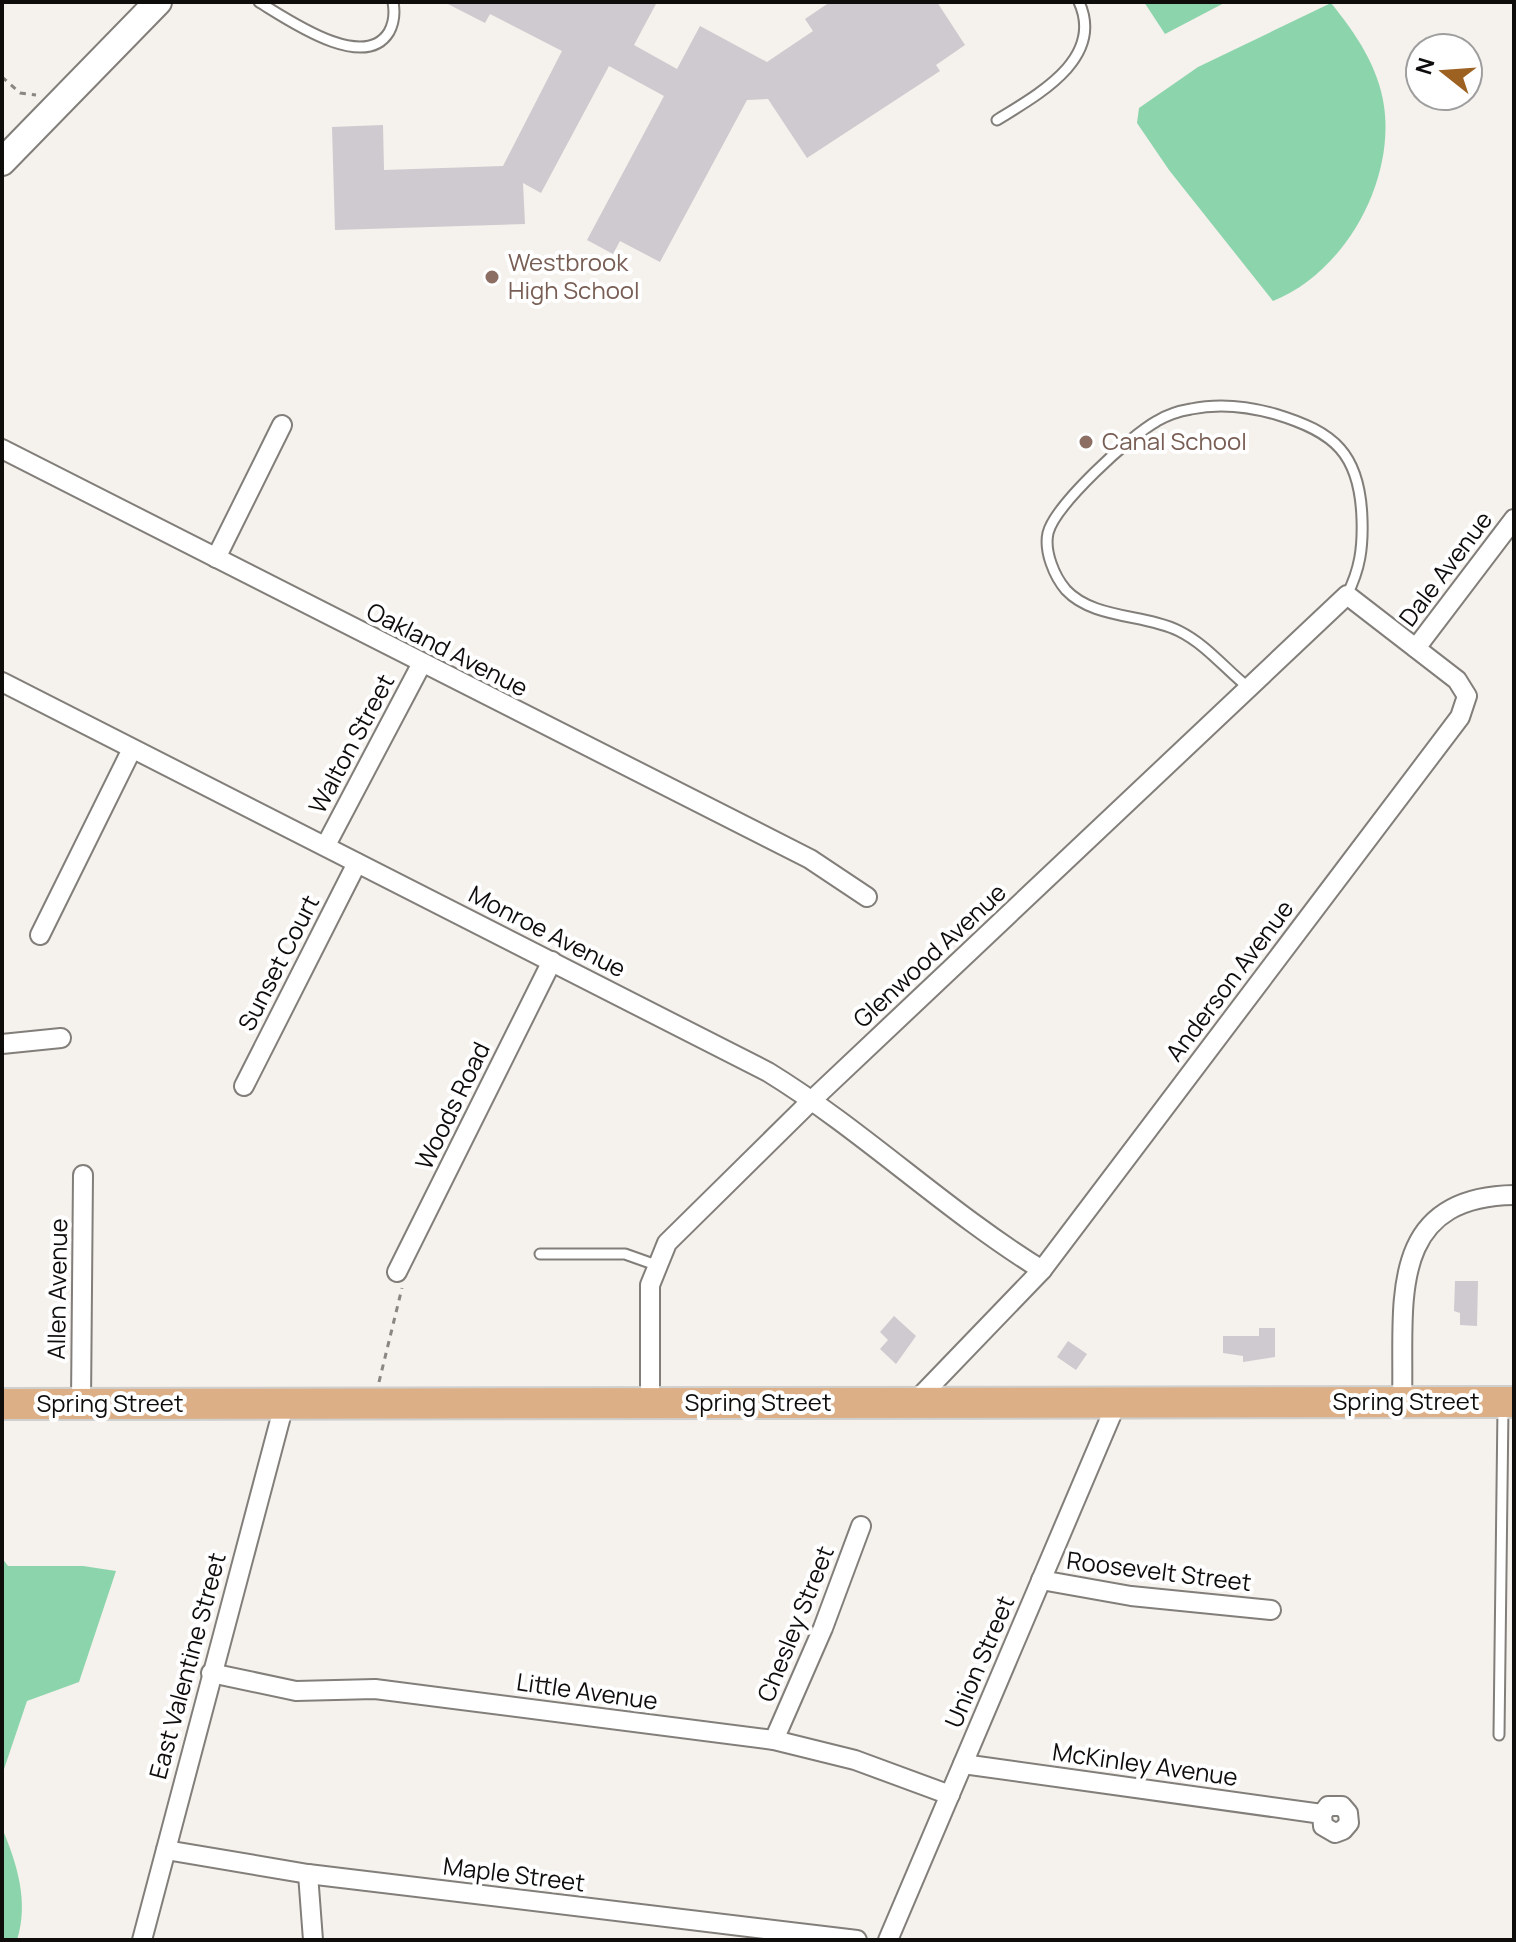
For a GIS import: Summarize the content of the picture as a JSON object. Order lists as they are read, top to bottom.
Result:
{
  "streets": {
    "main road": ["Spring Street"],
    "street": [
      "Dale Avenue",
      "Oakland Avenue",
      "Walton Street",
      "Monroe Avenue",
      "Glenwood Avenue",
      "Sunset Court",
      "Anderson Avenue",
      "Woods Road",
      "Allen Avenue",
      "Roosevelt Street",
      "Chesley Street",
      "Union Street",
      "East Valentine Street",
      "Little Avenue",
      "McKinley Avenue",
      "Maple Street"
    ]
  },
  "crossings": [
    ["Dale Avenue", "Anderson Avenue"],
    ["Oakland Avenue", "Walton Street"],
    ["Walton Street", "Monroe Avenue"],
    ["Monroe Avenue", "Glenwood Avenue"],
    ["Monroe Avenue", "Sunset Court"],
    ["Monroe Avenue", "Anderson Avenue"],
    ["Monroe Avenue", "Woods Road"],
    ["Glenwood Avenue", "Anderson Avenue"],
    ["Glenwood Avenue", "Spring Street"],
    ["Anderson Avenue", "Spring Street"],
    ["Allen Avenue", "Spring Street"],
    ["Spring Street", "Union Street"],
    ["Spring Street", "East Valentine Street"],
    ["Roosevelt Street", "Union Street"],
    ["Chesley Street", "Little Avenue"],
    ["Union Street", "Little Avenue"],
    ["Union Street", "McKinley Avenue"],
    ["East Valentine Street", "Little Avenue"],
    ["East Valentine Street", "Maple Street"]
  ],
  "places": ["Westbrook High School", "Canal School"],
  "north": "left"
}
